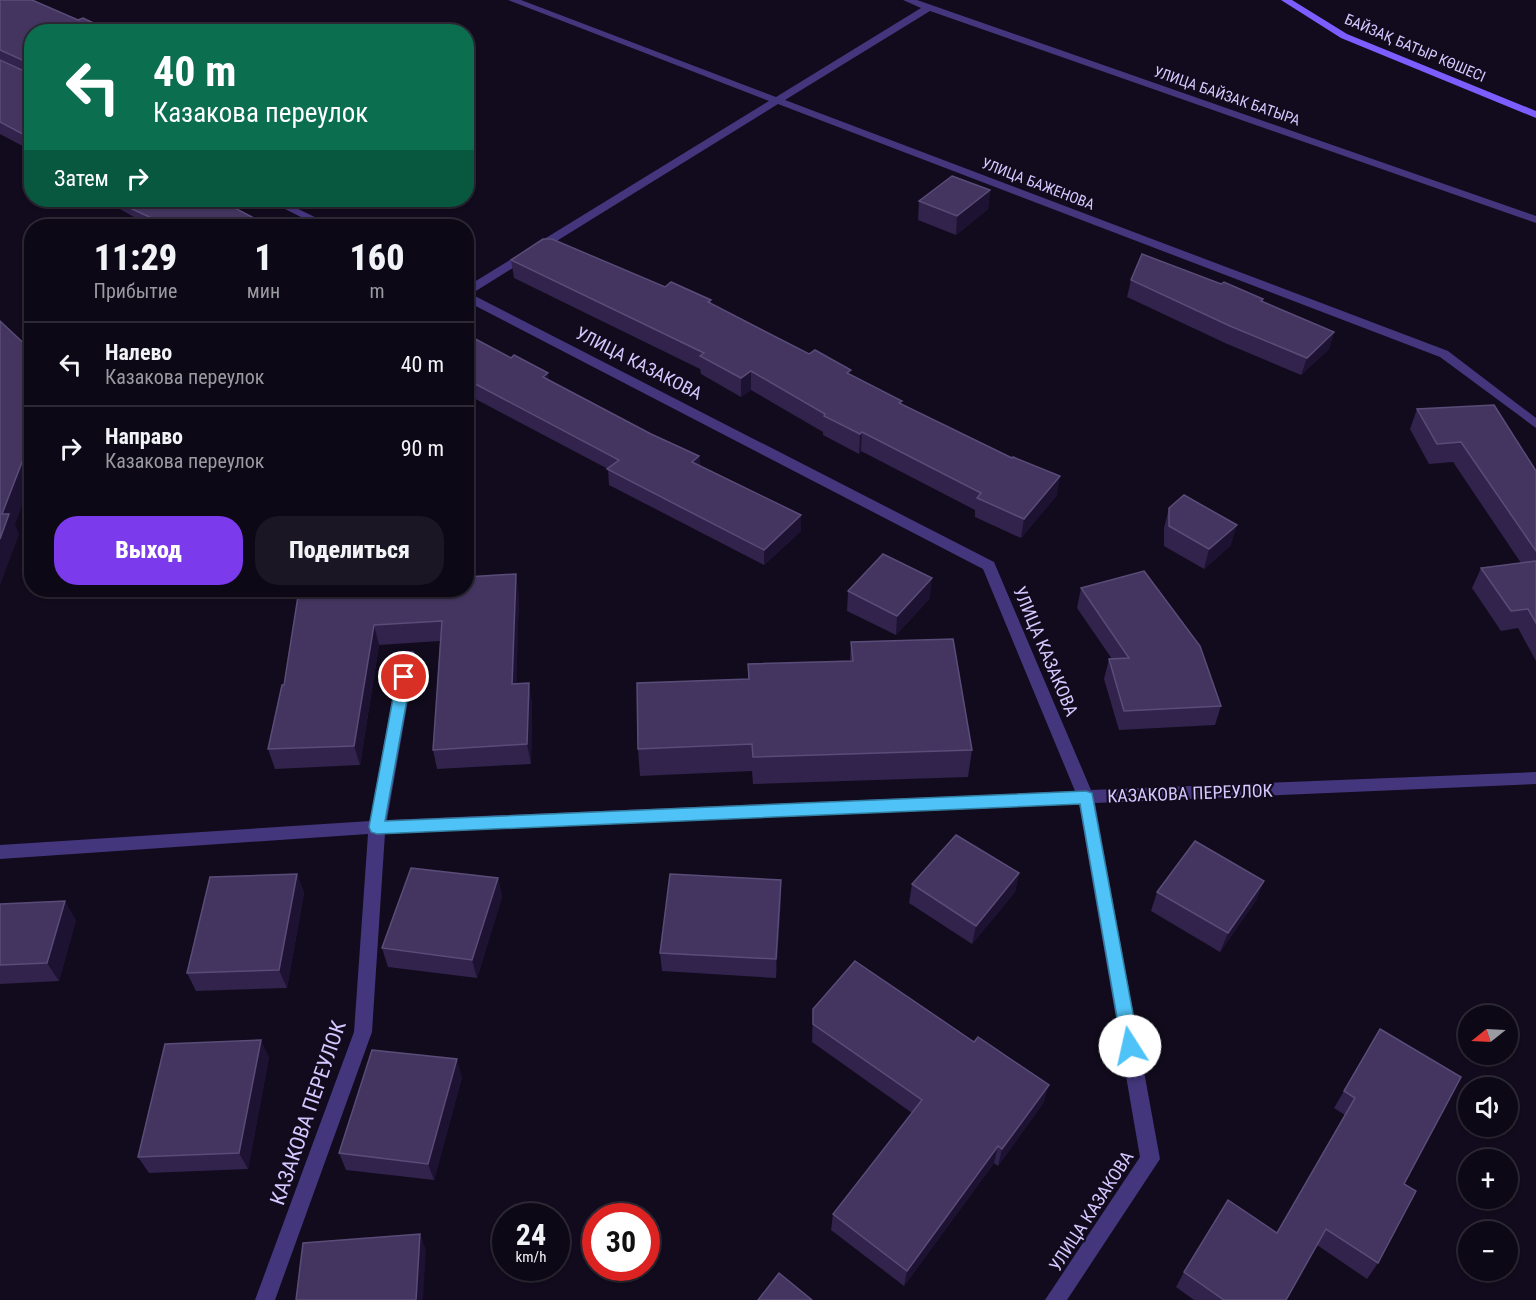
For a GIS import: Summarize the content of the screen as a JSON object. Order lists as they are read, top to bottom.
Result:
{
  "streets": {
    "main road": ["БАЙЗАҚ БАТЫР КӨШЕСІ"],
    "street": [
      "УЛИЦА БАЙЗАК БАТЫРА",
      "УЛИЦА БАЖЕНОВА",
      "УЛИЦА КАЗАКОВА",
      "КАЗАКОВА ПЕРЕУЛОК"
    ]
  },
  "crossings": [
    ["УЛИЦА КАЗАКОВА", "КАЗАКОВА ПЕРЕУЛОК"]
  ],
  "north": "left",
  "page": {
    "turn": ["40 m", "Казакова переулок"],
    "then": "Затем",
    "eta": [
      "11:29",
      "Прибытие",
      "1",
      "мин",
      "160",
      "m"
    ],
    "list": [
      {
        "name": "Налево",
        "note": "Казакова переулок",
        "value": "40 m"
      },
      {
        "name": "Направо",
        "note": "Казакова переулок",
        "value": "90 m"
      }
    ],
    "buttons": ["Выход", "Поделиться"],
    "map_buttons": ["+", "−"],
    "speed": "24 km/h",
    "limit": "30"
  }
}
